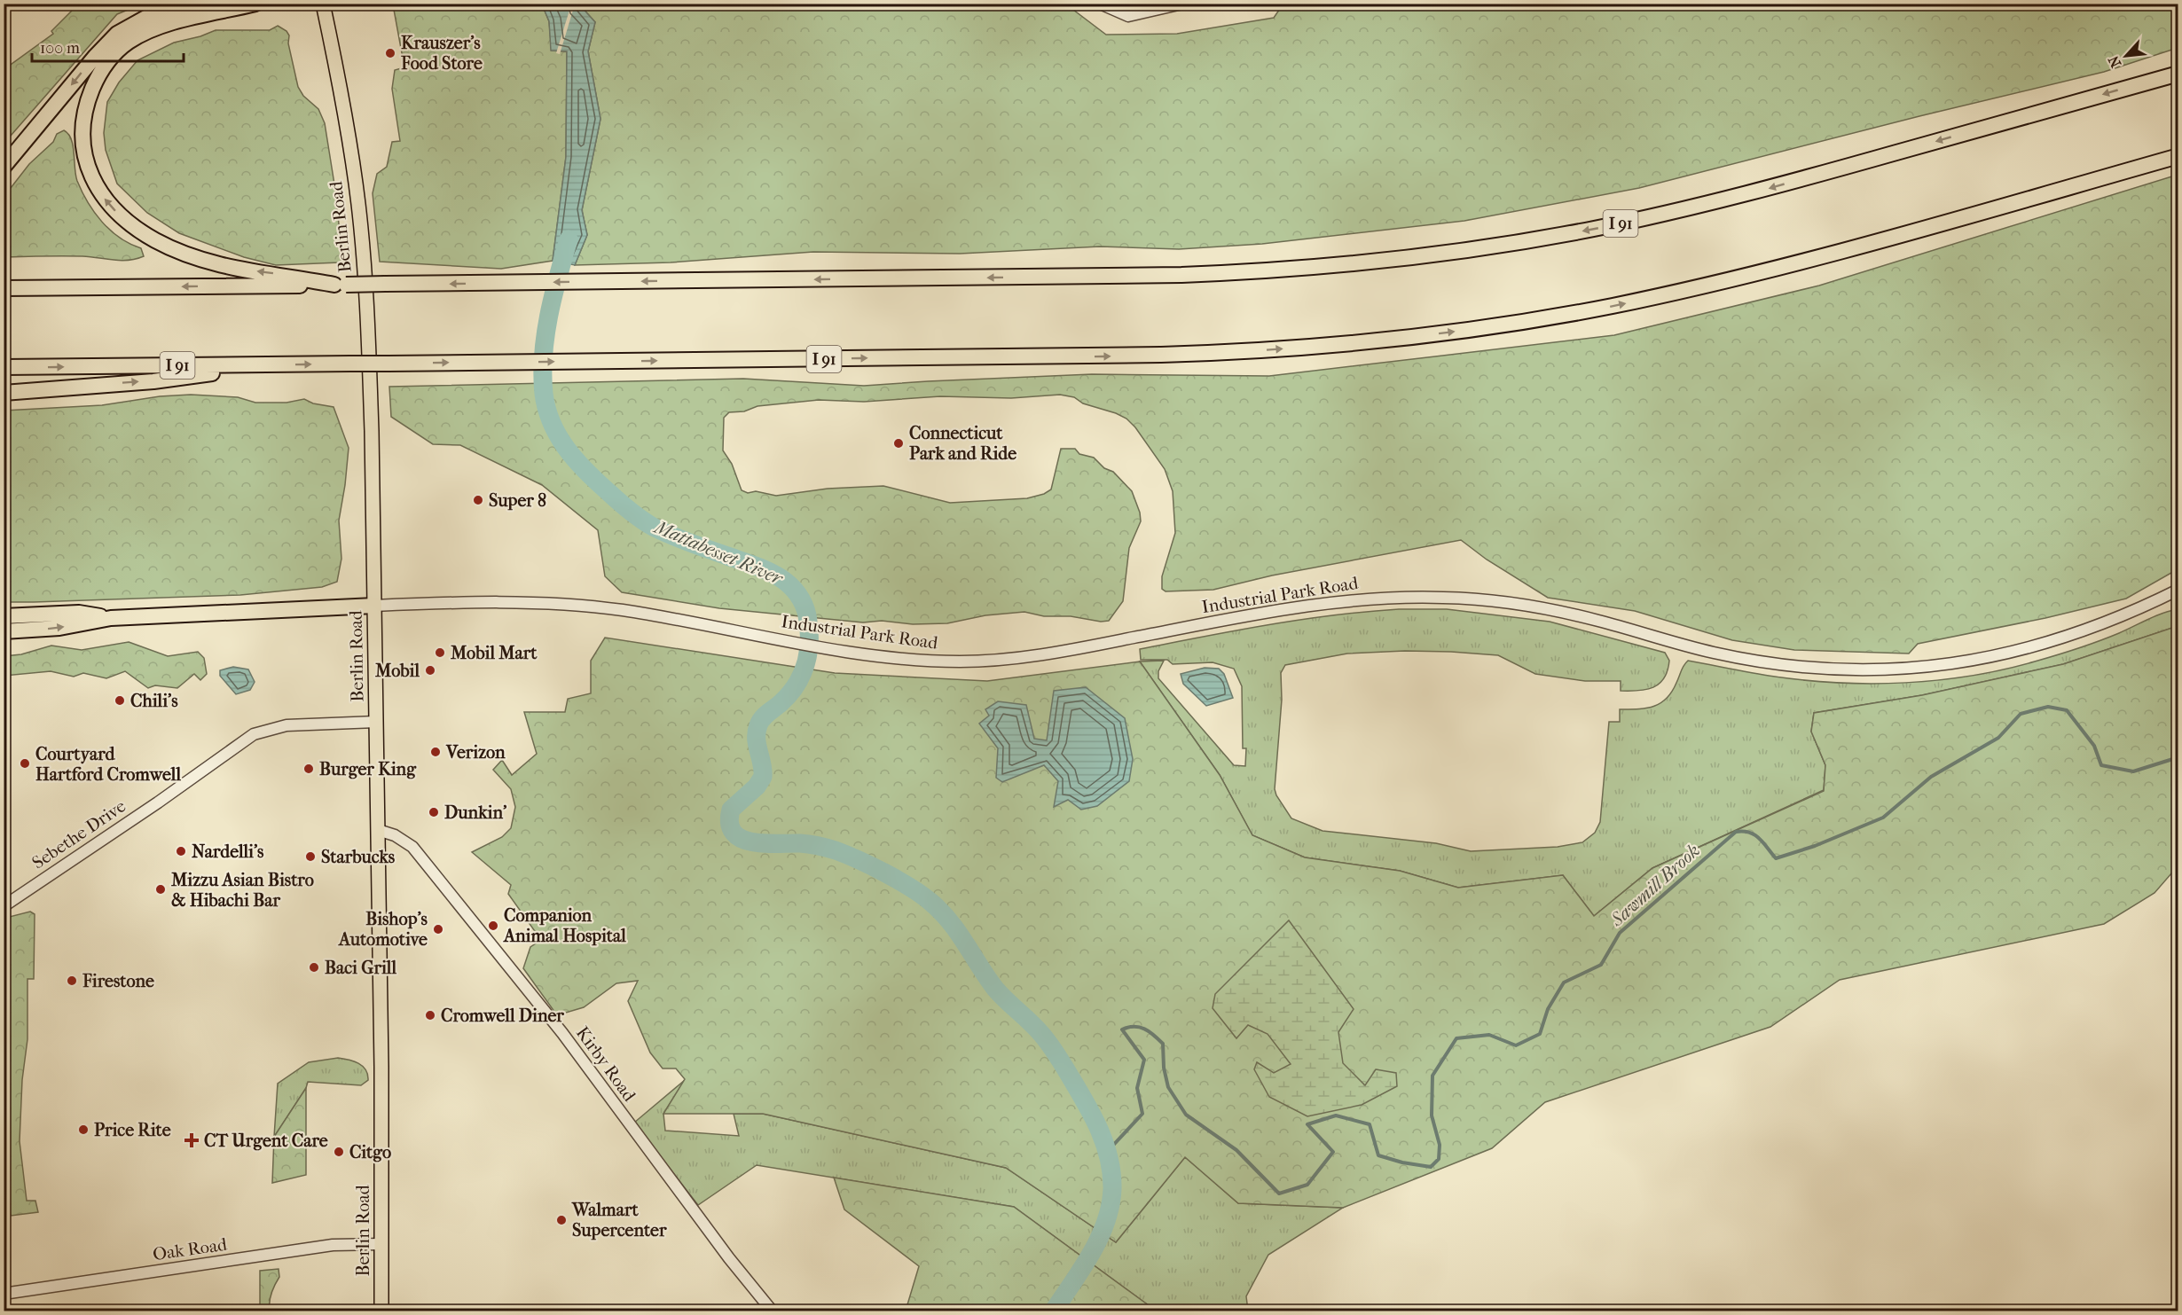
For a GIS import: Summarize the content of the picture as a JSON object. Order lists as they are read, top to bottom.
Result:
{
  "streets": {
    "highway": ["I 91"],
    "main road": ["Berlin Road"],
    "street": [
      "Industrial Park Road",
      "Sebethe Drive",
      "Kirby Road",
      "Oak Road"
    ]
  },
  "crossings": [
    ["Berlin Road", "Industrial Park Road"],
    ["Berlin Road", "Sebethe Drive"],
    ["Berlin Road", "Kirby Road"],
    ["Berlin Road", "Oak Road"]
  ],
  "water": ["Mattabesset River", "Sawmill Brook"],
  "places": {
    "other": [
      "Krauszer's Food Store",
      "Connecticut Park and Ride",
      "Super 8",
      "Mobil Mart",
      "Mobil",
      "Chili's",
      "Verizon",
      "Courtyard Hartford Cromwell",
      "Burger King",
      "Dunkin'",
      "Nardelli's",
      "Starbucks",
      "Mizzu Asian Bistro & Hibachi Bar",
      "Companion Animal Hospital",
      "Bishop's Automotive",
      "Baci Grill",
      "Firestone",
      "Cromwell Diner",
      "Price Rite",
      "Citgo",
      "Walmart Supercenter"
    ],
    "health": ["CT Urgent Care"]
  },
  "scale_bar": "100 m",
  "north": "bottom left"
}
